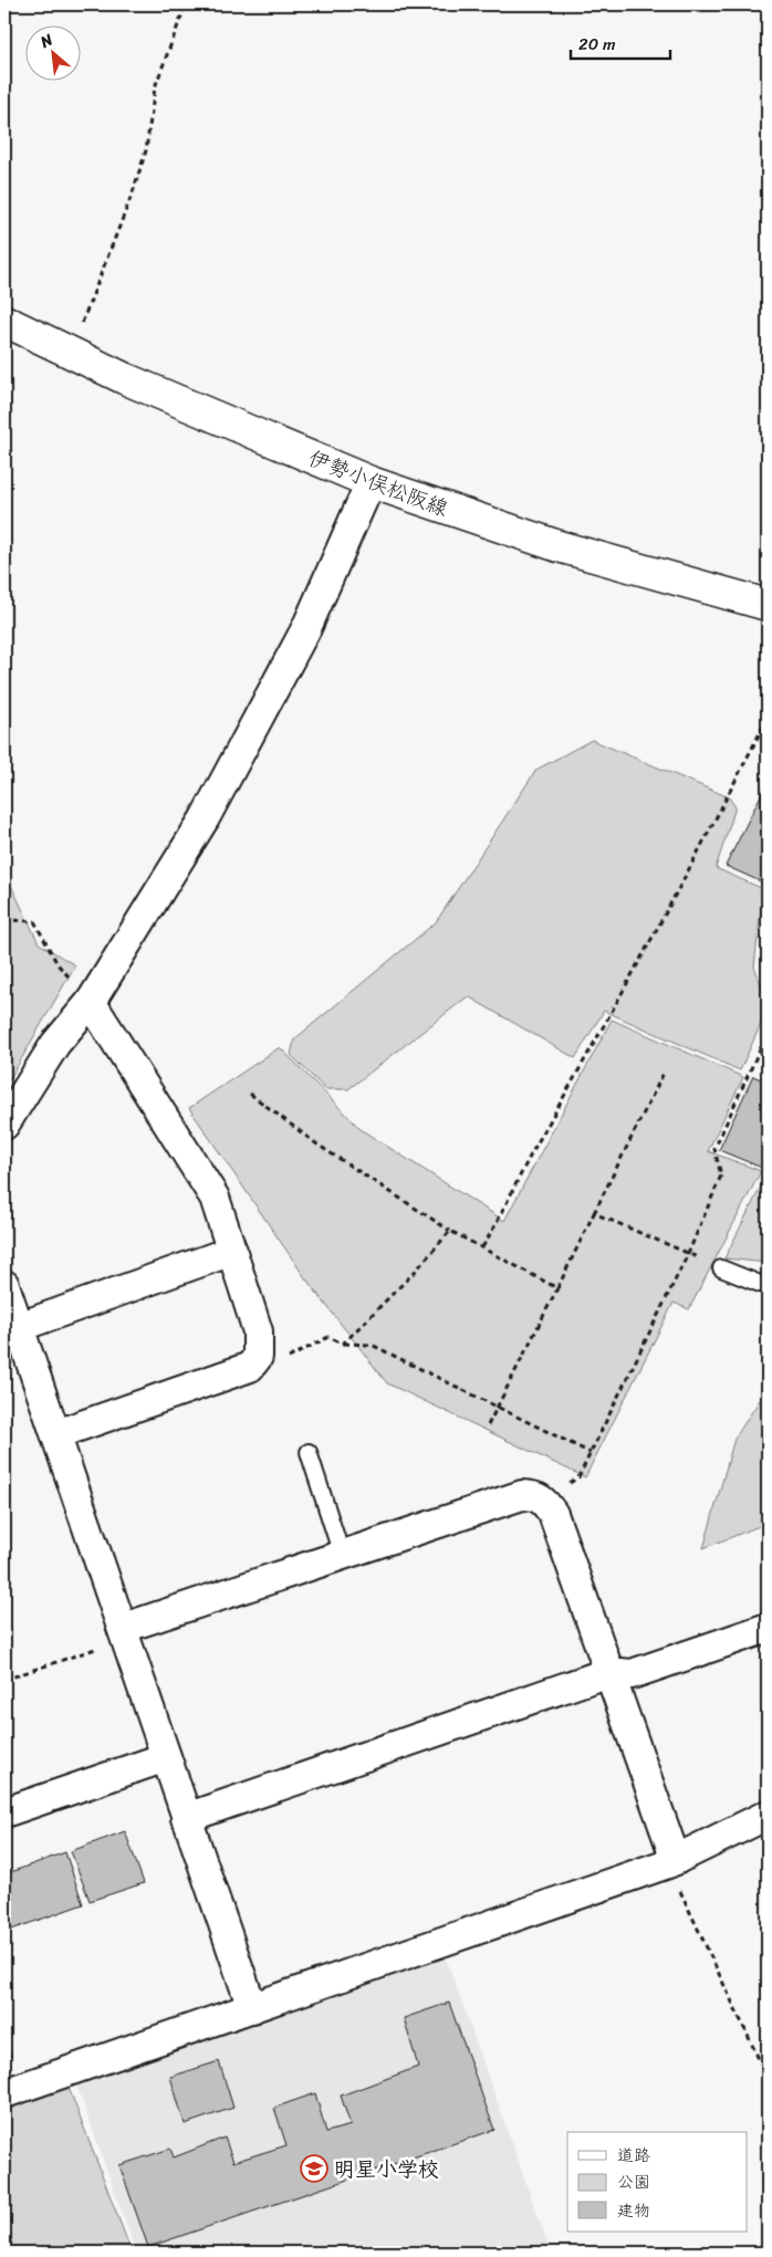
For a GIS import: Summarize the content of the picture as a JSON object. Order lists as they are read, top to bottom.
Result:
{
  "streets": {
    "main road": ["伊勢小俣松阪線"]
  },
  "places": {
    "school or university": ["明星小学校"]
  },
  "legend": ["道路", "公園", "建物"],
  "scale_bar": "20 m",
  "north": "top left"
}
